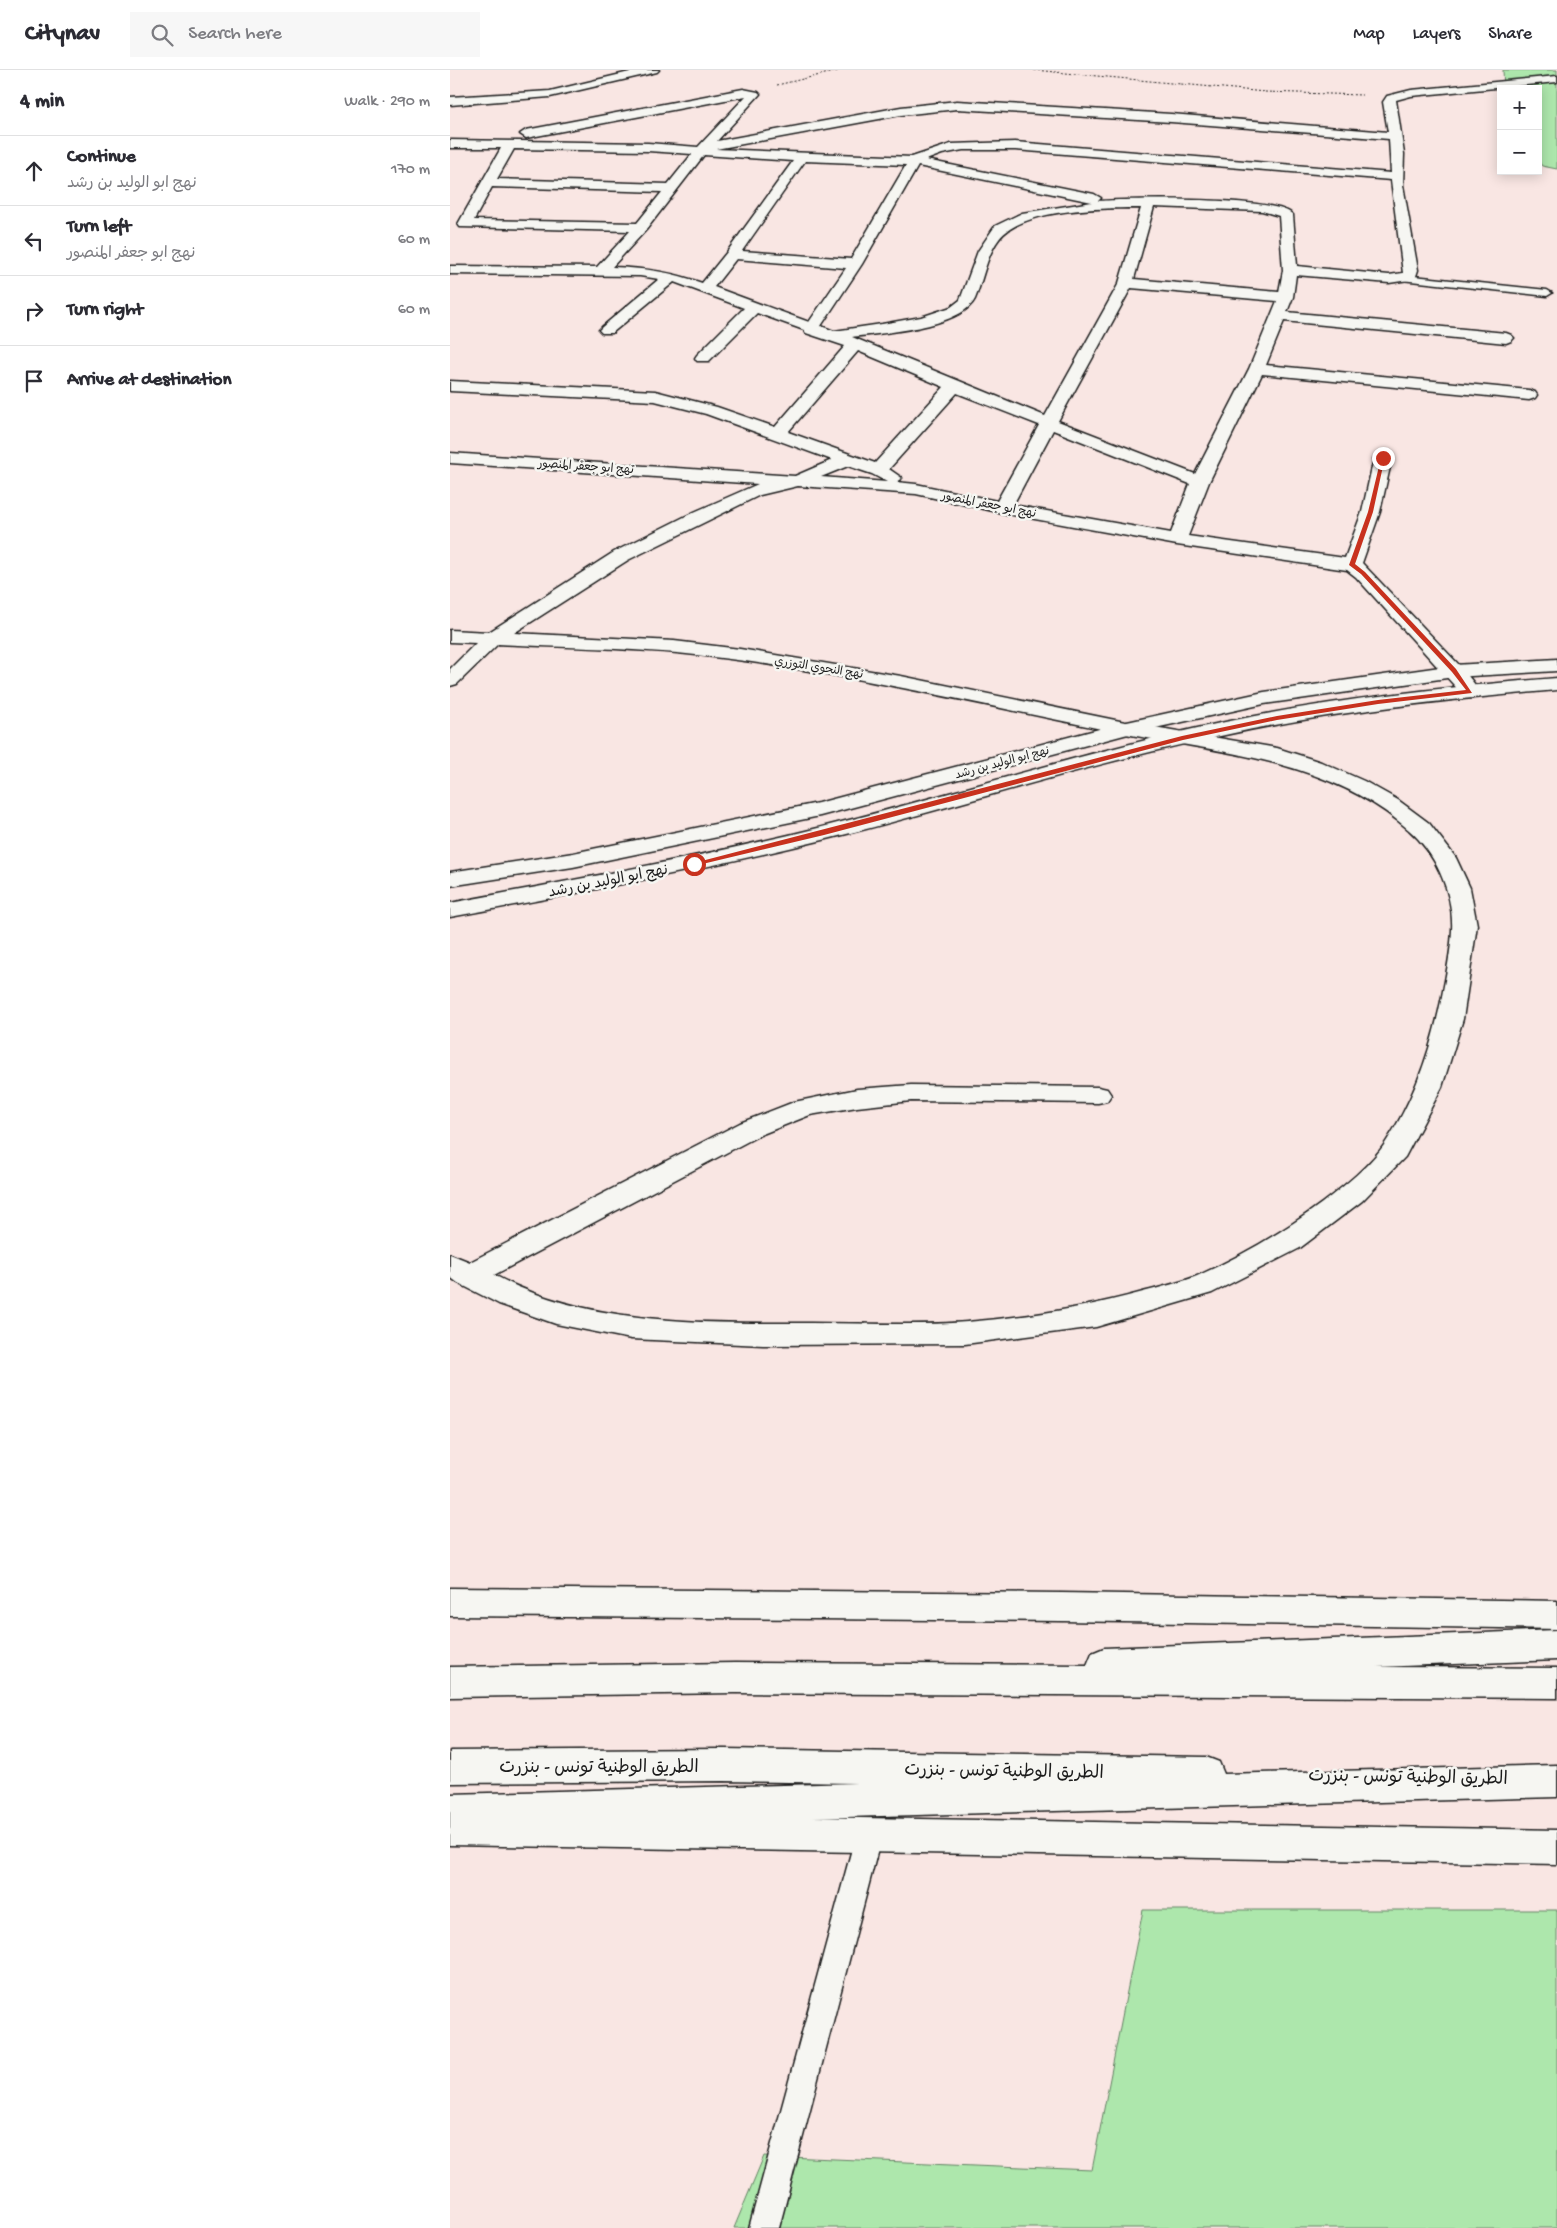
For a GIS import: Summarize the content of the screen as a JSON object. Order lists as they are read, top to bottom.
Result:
{
  "streets": {
    "main road": [
      "نهج ابو جعفر المنصور",
      "نهج النحوي التوزري",
      "نهج ابو الوليد بن رشد",
      "الطريق الوطنية تونس - بنزرت"
    ]
  },
  "crossings": [
    ["نهج النحوي التوزري", "نهج ابو الوليد بن رشد"]
  ],
  "page": {
    "header": "Citynav",
    "search": "Search here",
    "nav": ["Map", "Layers", "Share"],
    "heading": ["4 min", "Walk · 290 m"],
    "map_buttons": ["+", "−"],
    "list": [
      ["Continue", "نهج ابو الوليد بن رشد", "170 m"],
      ["Turn left", "نهج ابو جعفر المنصور", "60 m"],
      ["Turn right", "60 m"],
      "Arrive at destination"
    ]
  }
}
